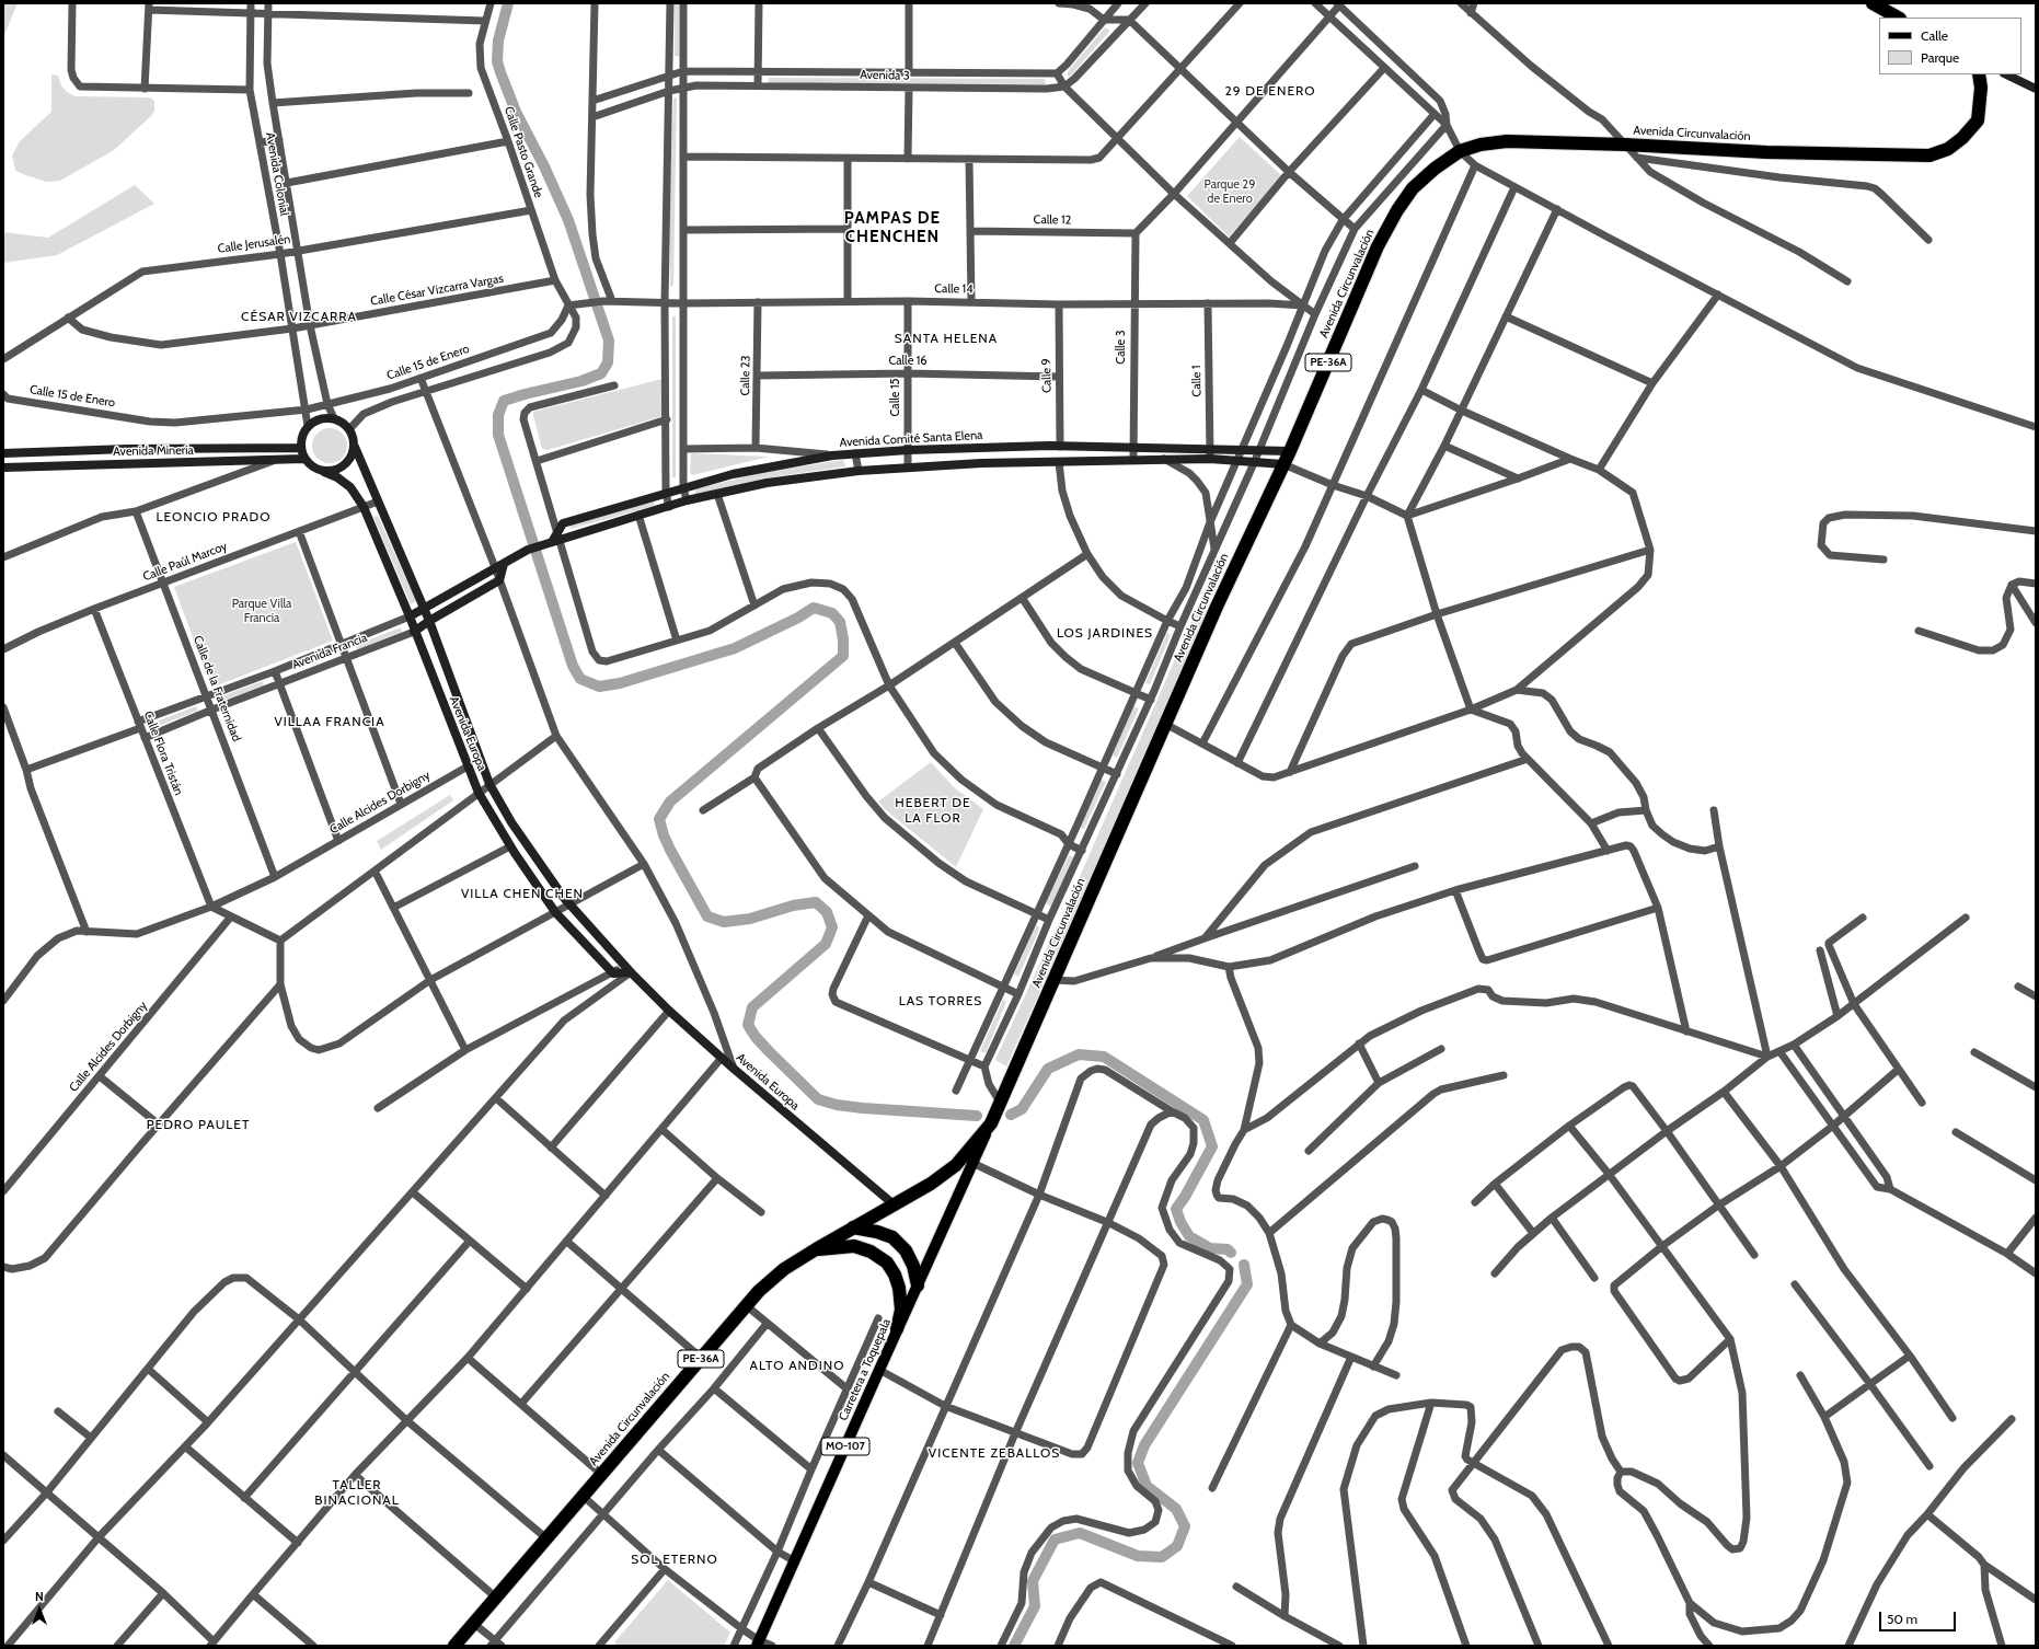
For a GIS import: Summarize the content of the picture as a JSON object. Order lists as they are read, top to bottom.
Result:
{
  "streets": {
    "highway": ["Avenida Circunvalación", "PE-36A"],
    "main road": [
      "Avenida Comité Santa Elena",
      "Avenida Minería",
      "Avenida Francia",
      "Avenida Europa",
      "Carretera a Toquepala",
      "MO-107"
    ],
    "street": [
      "Avenida 3",
      "Calle Pasto Grande",
      "Avenida Colonial",
      "Calle 12",
      "Calle Jerusalén",
      "Calle 14",
      "Calle César Vizcarra Vargas",
      "Calle 3",
      "Calle 16",
      "Calle 15 de Enero",
      "Calle 23",
      "Calle 9",
      "Calle 1",
      "Calle 15",
      "Calle Paúl Marcoy",
      "Calle de la Fraternidad",
      "Calle Flora Tristán",
      "Calle Alcides Dorbigny"
    ]
  },
  "crossings": [
    ["Avenida Circunvalación", "Avenida Comité Santa Elena"],
    ["Avenida Circunvalación", "Avenida Francia"],
    ["Avenida Circunvalación", "Avenida Europa"],
    ["Avenida Circunvalación", "Carretera a Toquepala"],
    ["Calle Pasto Grande", "Calle Jerusalén"],
    ["Calle Pasto Grande", "Calle 14"],
    ["Calle Pasto Grande", "Calle César Vizcarra Vargas"],
    ["Calle Pasto Grande", "Calle 15 de Enero"],
    ["Avenida Colonial", "Calle Jerusalén"],
    ["Avenida Colonial", "Calle César Vizcarra Vargas"],
    ["Avenida Colonial", "Calle 15 de Enero"],
    ["Avenida Colonial", "Avenida Minería"],
    ["Avenida Colonial", "Avenida Europa"],
    ["Calle 12", "Calle 3"],
    ["Calle Jerusalén", "Calle César Vizcarra Vargas"],
    ["Calle 14", "Calle 3"],
    ["Calle 14", "Calle 15 de Enero"],
    ["Calle 14", "Calle 23"],
    ["Calle 14", "Calle 9"],
    ["Calle 14", "Calle 1"],
    ["Calle 14", "Calle 15"],
    ["Calle 3", "Avenida Comité Santa Elena"],
    ["Calle 3", "Avenida Francia"],
    ["Calle 16", "Calle 23"],
    ["Calle 16", "Calle 9"],
    ["Calle 16", "Calle 15"],
    ["Calle 15 de Enero", "Avenida Minería"],
    ["Calle 15 de Enero", "Avenida Europa"],
    ["Calle 9", "Avenida Comité Santa Elena"],
    ["Calle 1", "Avenida Comité Santa Elena"],
    ["Calle 1", "Avenida Francia"],
    ["Calle 15", "Avenida Comité Santa Elena"],
    ["Calle 15", "Avenida Francia"],
    ["Avenida Comité Santa Elena", "Avenida Francia"],
    ["Avenida Minería", "Avenida Europa"],
    ["Calle Paúl Marcoy", "Calle de la Fraternidad"],
    ["Calle Paúl Marcoy", "Avenida Europa"],
    ["Calle Paúl Marcoy", "Calle Flora Tristán"],
    ["Avenida Francia", "Calle de la Fraternidad"],
    ["Avenida Francia", "Avenida Europa"],
    ["Avenida Francia", "Calle Flora Tristán"],
    ["Calle de la Fraternidad", "Calle Alcides Dorbigny"],
    ["Avenida Europa", "Calle Alcides Dorbigny"],
    ["Calle Flora Tristán", "Calle Alcides Dorbigny"]
  ],
  "districts": [
    "29 DE ENERO",
    "PAMPAS DE CHENCHEN",
    "CÉSAR VIZCARRA",
    "SANTA HELENA",
    "LEONCIO PRADO",
    "LOS JARDINES",
    "VILLAA FRANCIA",
    "HEBERT DE LA FLOR",
    "VILLA CHEN CHEN",
    "LAS TORRES",
    "PEDRO PAULET",
    "ALTO ANDINO",
    "VICENTE ZEBALLOS",
    "TALLER BINACIONAL",
    "SOL ETERNO"
  ],
  "parks": ["Parque 29 de Enero", "Parque Villa Francia"],
  "legend": ["Calle", "Parque"],
  "scale_bar": "50 m",
  "north": "top"
}
